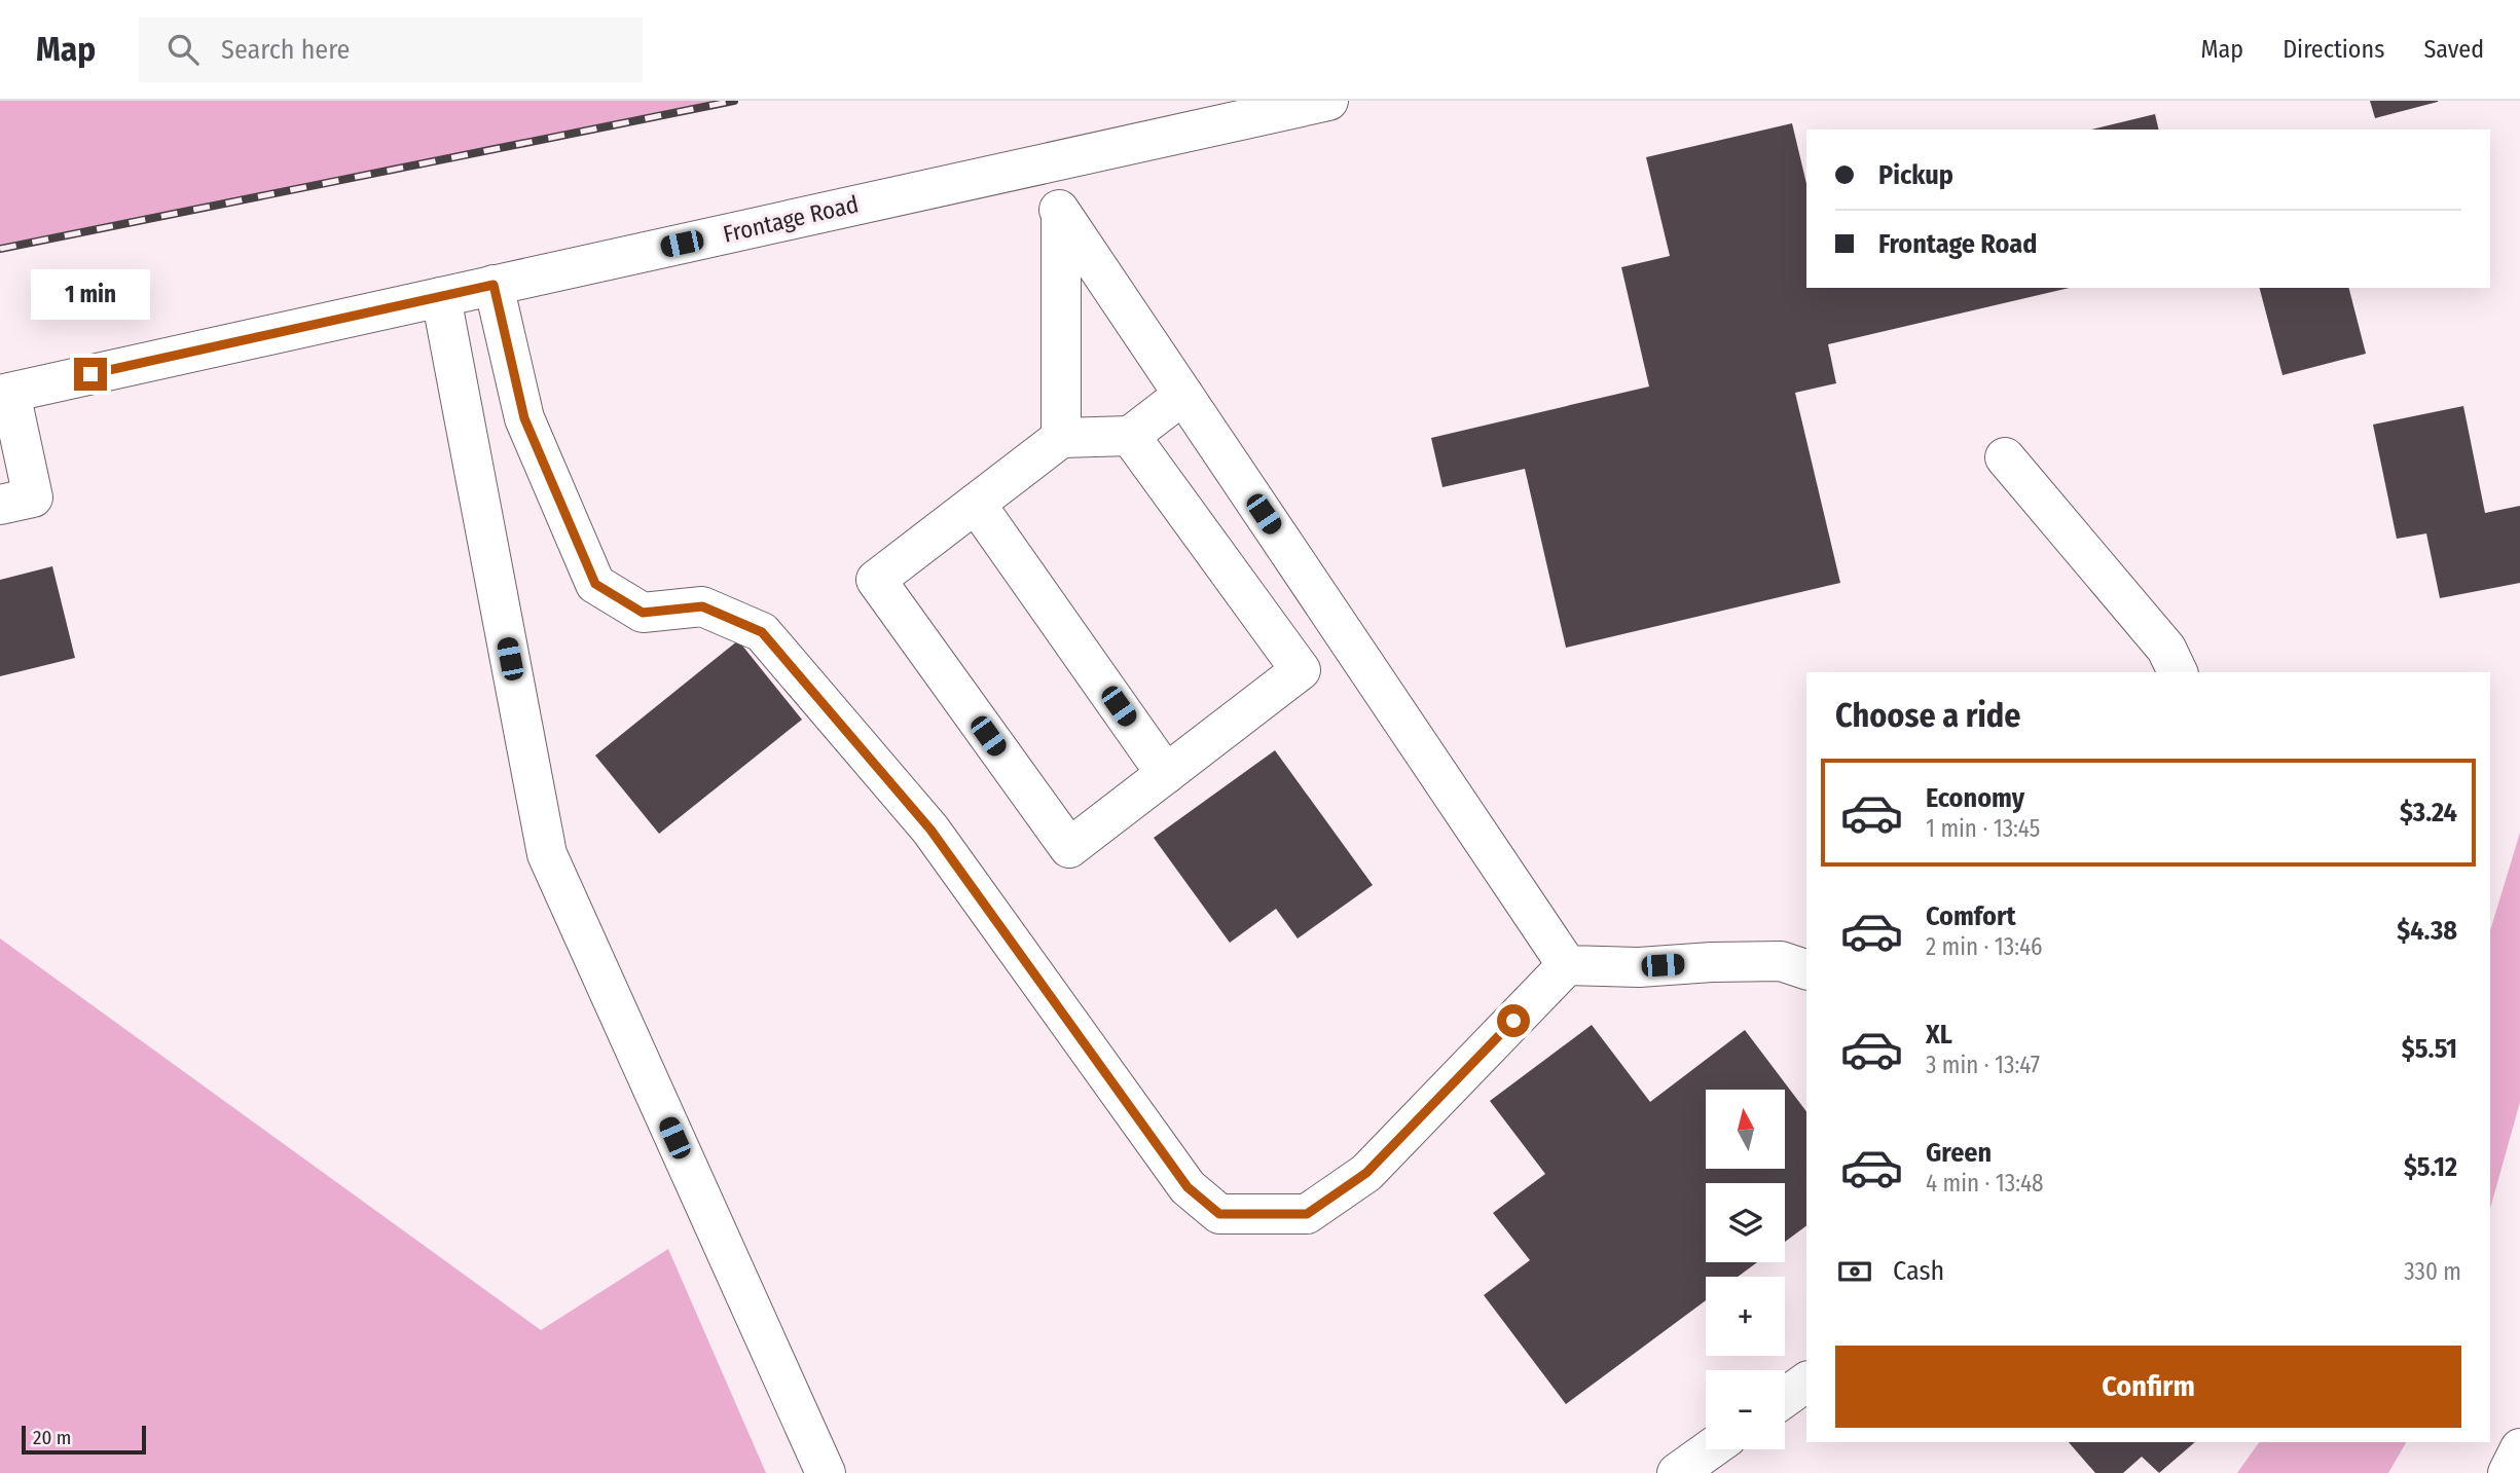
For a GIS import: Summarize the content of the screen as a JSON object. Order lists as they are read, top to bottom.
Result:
{
  "streets": {
    "main road": ["Frontage Road"]
  },
  "scale_bar": "20 m",
  "north": "top",
  "page": {
    "header": "Map",
    "search": "Search here",
    "nav": ["Map", "Directions", "Saved"],
    "banner": ["Pickup", "Frontage Road"],
    "bubble": "1 min",
    "heading": "Choose a ride",
    "list": [
      {
        "name": "Economy",
        "note": "1 min · 13:45",
        "value": "$3.24"
      },
      {
        "name": "Comfort",
        "note": "2 min · 13:46",
        "value": "$4.38"
      },
      {
        "name": "XL",
        "note": "3 min · 13:47",
        "value": "$5.51"
      },
      {
        "name": "Green",
        "note": "4 min · 13:48",
        "value": "$5.12"
      }
    ],
    "map_buttons": ["+", "−"],
    "pay": ["Cash", "330 m"],
    "buttons": "Confirm",
    "scale": "20 m"
  }
}
